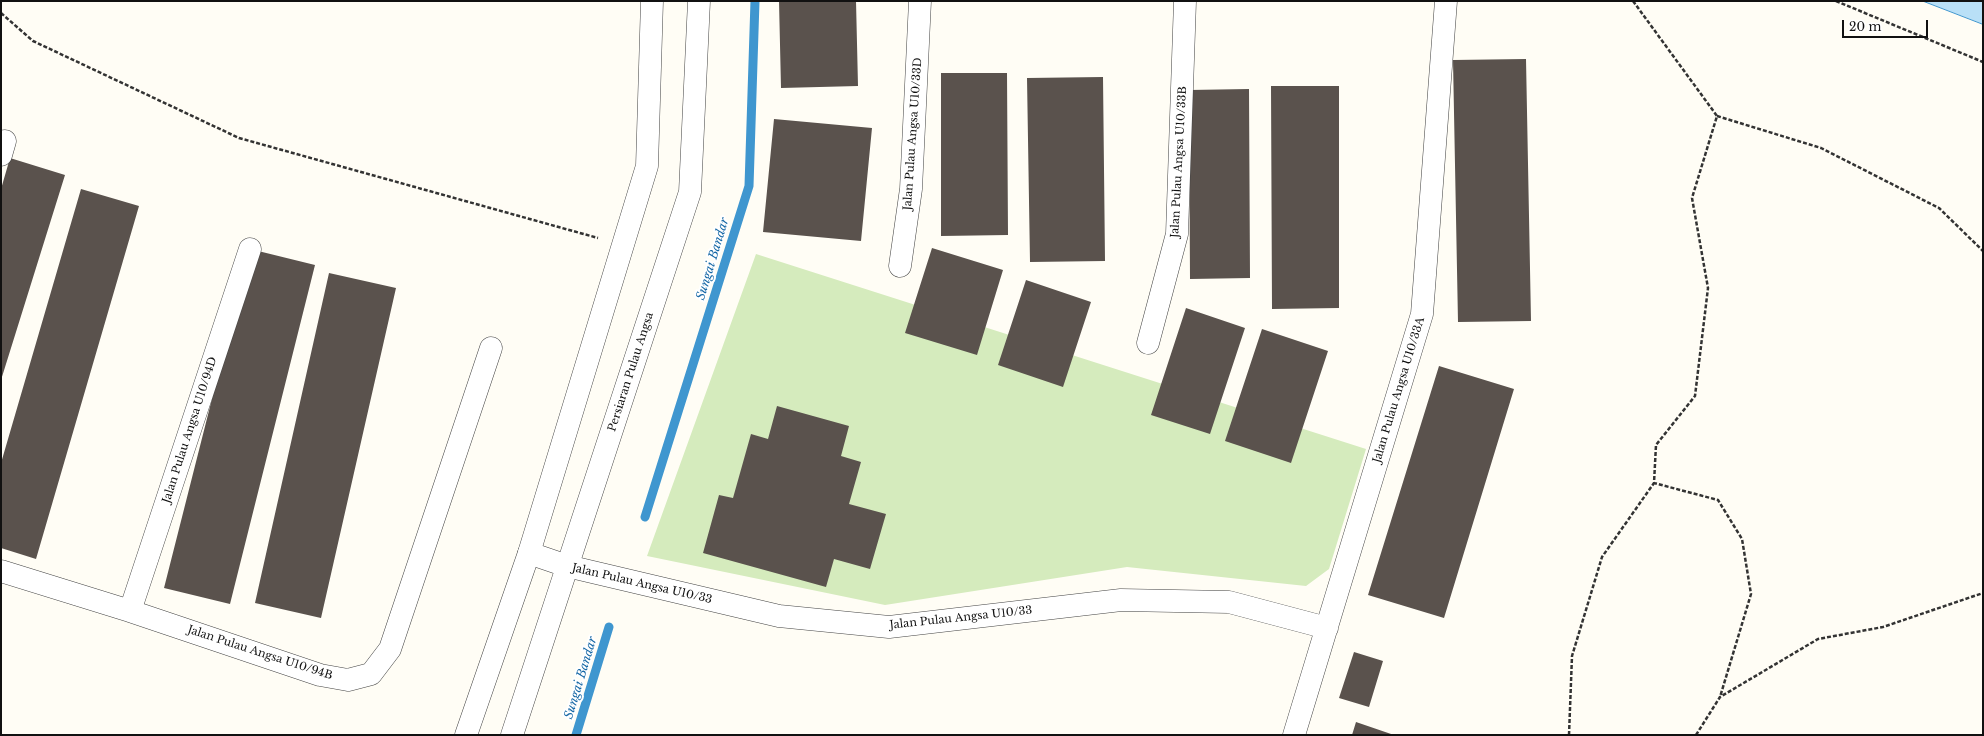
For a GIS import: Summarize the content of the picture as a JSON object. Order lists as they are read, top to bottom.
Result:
{
  "streets": {
    "street": [
      "Jalan Pulau Angsa U10/33D",
      "Jalan Pulau Angsa U10/33B",
      "Persiaran Pulau Angsa",
      "Jalan Pulau Angsa U10/33A",
      "Jalan Pulau Angsa U10/94D",
      "Jalan Pulau Angsa U10/33",
      "Jalan Pulau Angsa U10/94B"
    ]
  },
  "crossings": [
    ["Persiaran Pulau Angsa", "Jalan Pulau Angsa U10/33"],
    ["Jalan Pulau Angsa U10/33A", "Jalan Pulau Angsa U10/33"],
    ["Jalan Pulau Angsa U10/94D", "Jalan Pulau Angsa U10/94B"]
  ],
  "water": ["Sungai Bandar"],
  "scale_bar": "20 m"
}
